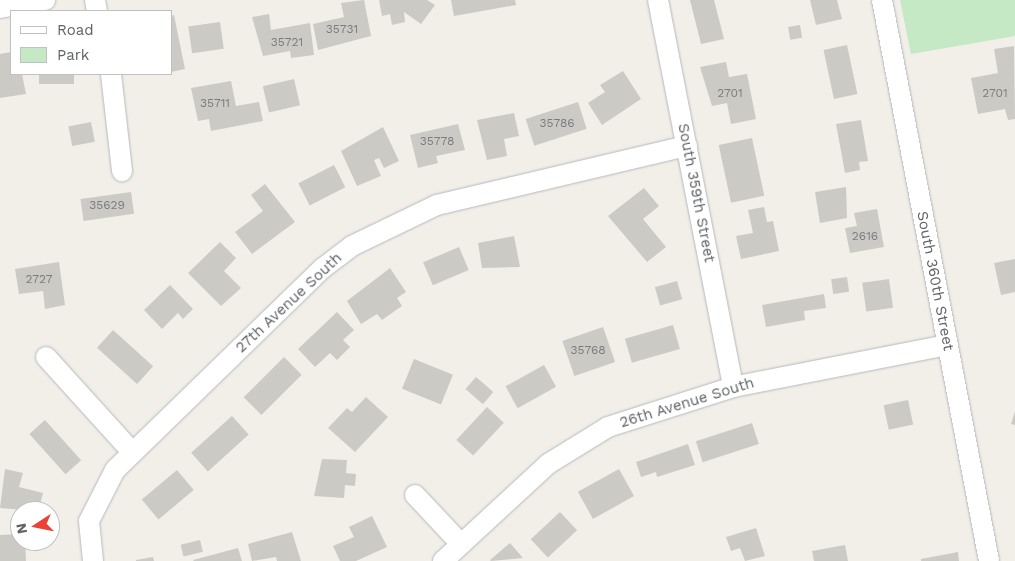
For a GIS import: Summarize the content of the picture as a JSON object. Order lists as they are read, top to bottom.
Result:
{
  "streets": {
    "street": [
      "South 359th Street",
      "South 360th Street",
      "27th Avenue South",
      "26th Avenue South"
    ]
  },
  "crossings": [
    ["South 359th Street", "27th Avenue South"],
    ["South 359th Street", "26th Avenue South"],
    ["South 360th Street", "26th Avenue South"]
  ],
  "house_numbers": [
    "35731",
    "35721",
    "2701",
    "2701",
    "35711",
    "35786",
    "35778",
    "35629",
    "2616",
    "2727",
    "35768"
  ],
  "legend": ["Road", "Park"],
  "north": "left"
}
